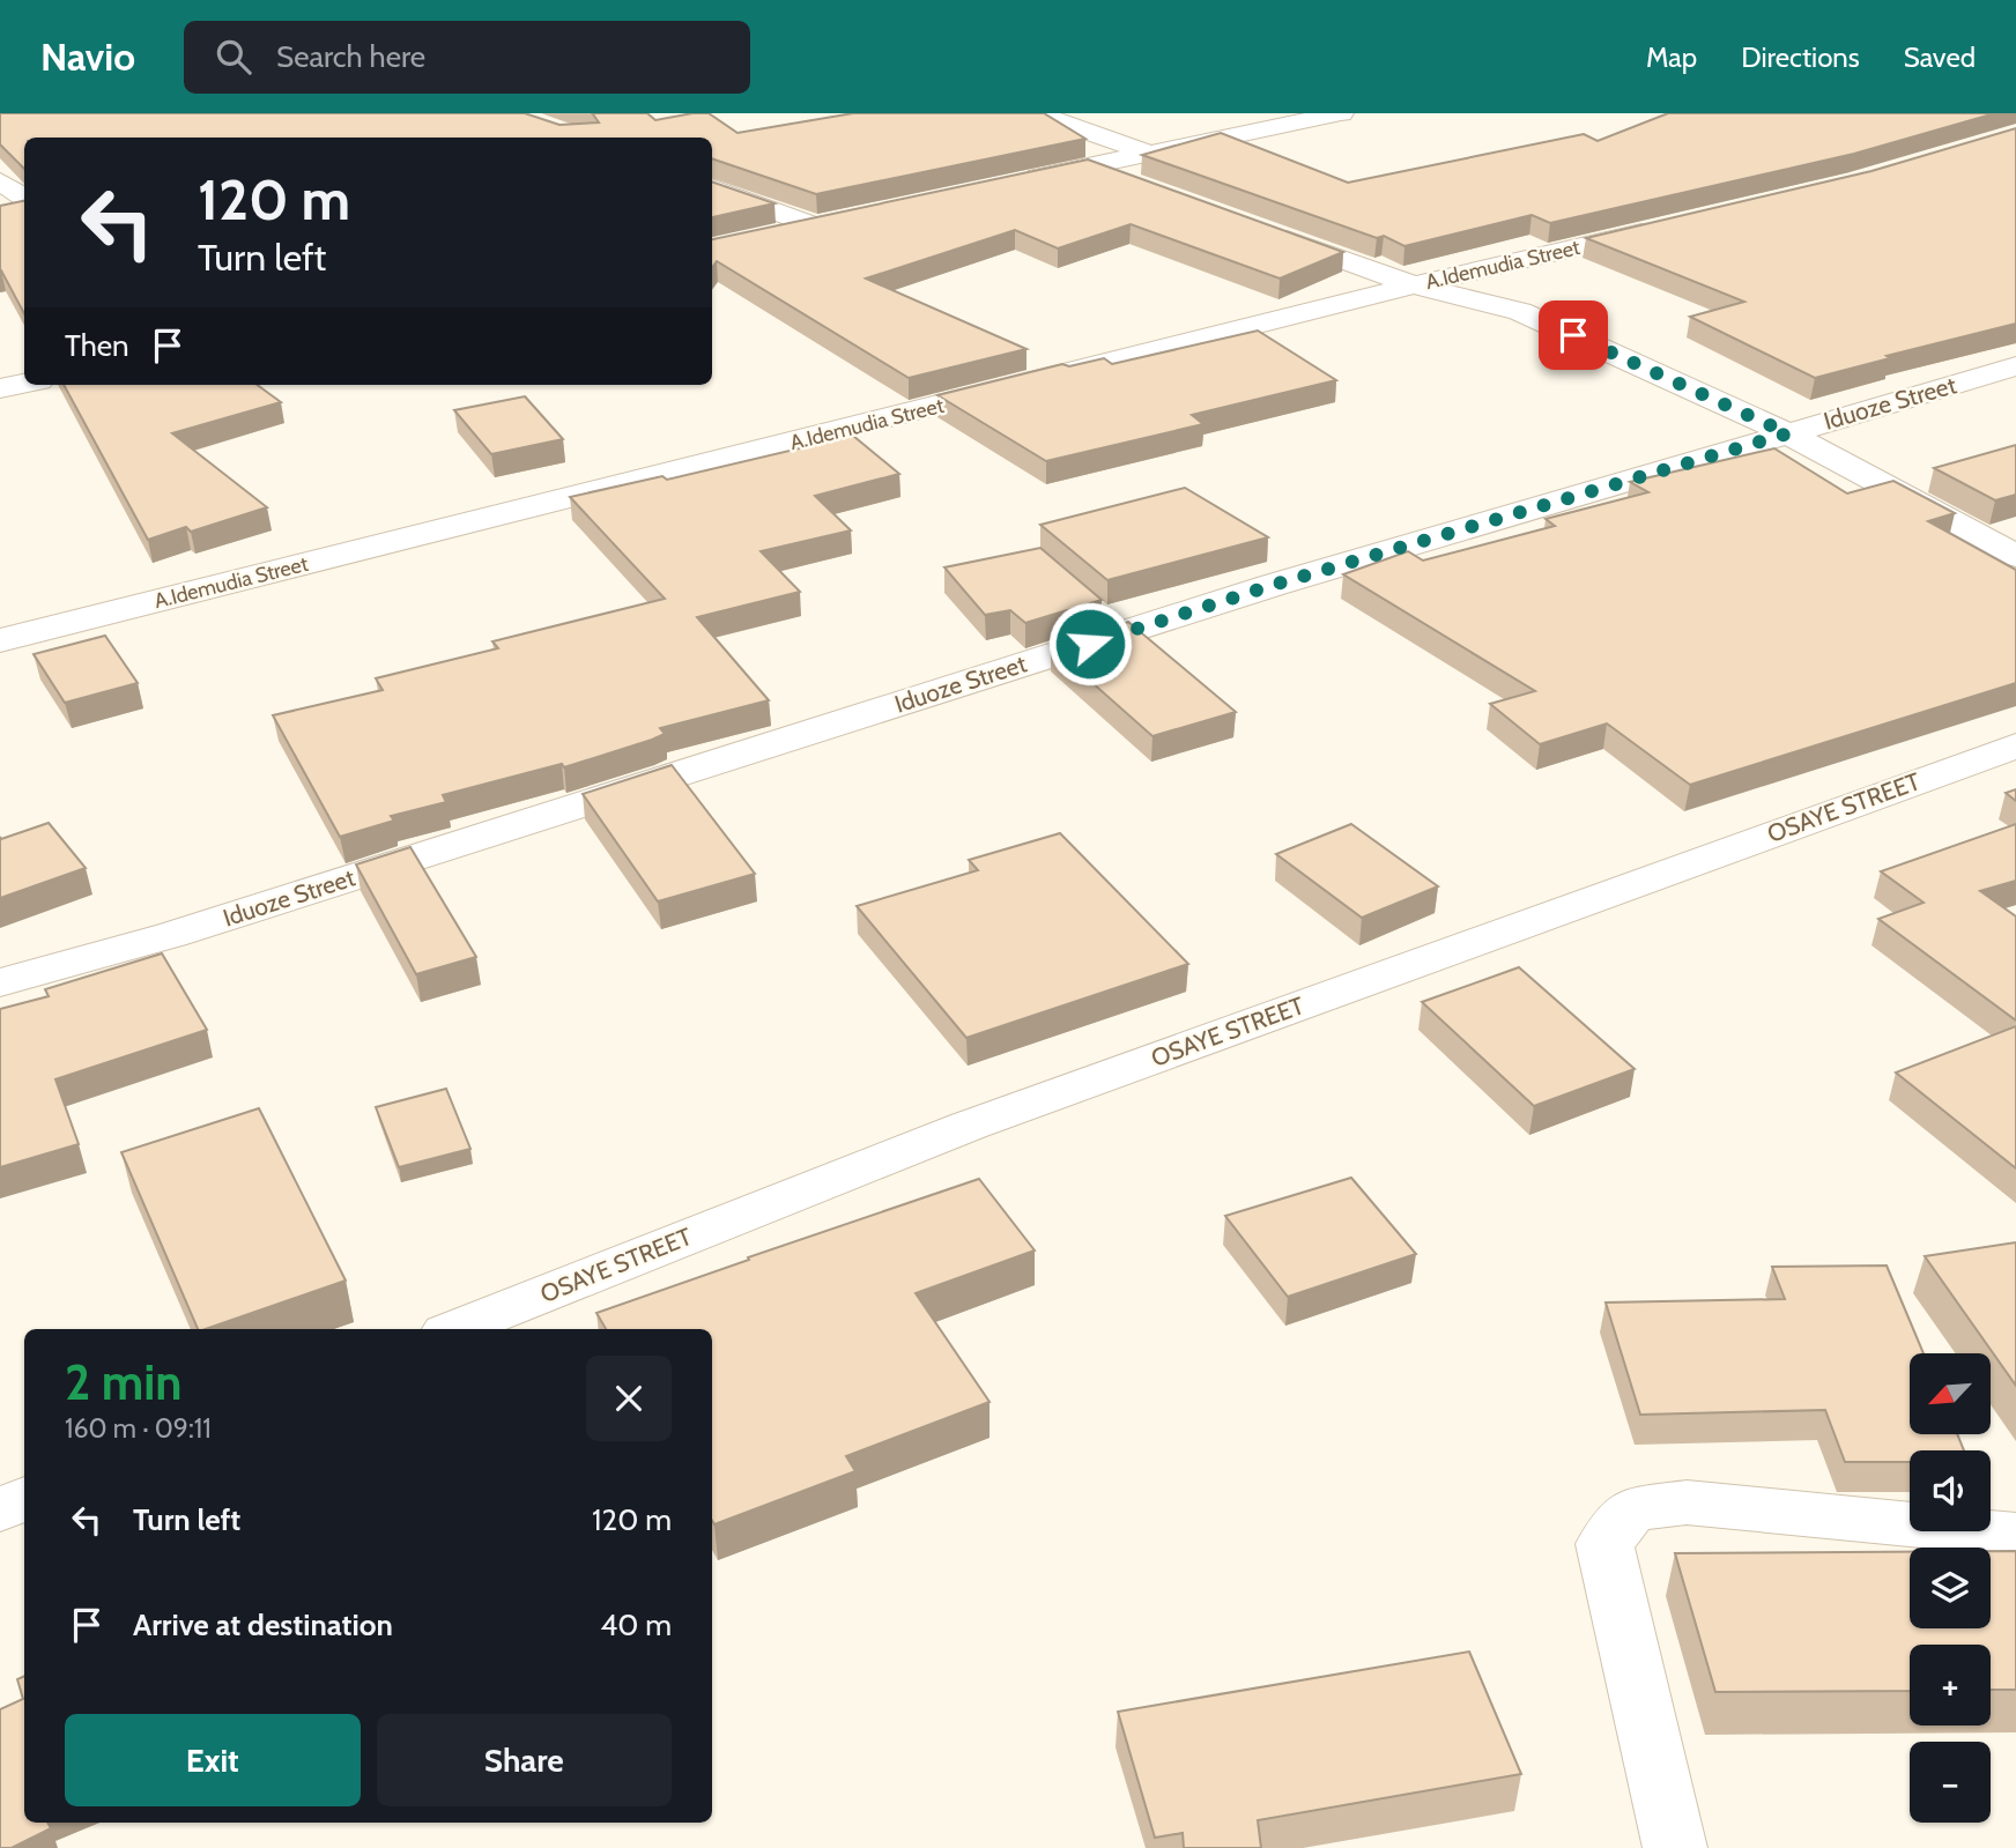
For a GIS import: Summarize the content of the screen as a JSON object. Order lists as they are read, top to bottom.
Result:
{
  "streets": {
    "street": ["A.Idemudia Street", "Iduoze Street", "OSAYE STREET"]
  },
  "north": "bottom left",
  "page": {
    "header": "Navio",
    "search": "Search here",
    "nav": ["Map", "Directions", "Saved"],
    "turn": ["120 m", "Turn left"],
    "then": "Then",
    "heading": ["2 min", "160 m · 09:11"],
    "map_buttons": ["+", "−"],
    "list": [
      {
        "name": "Turn left",
        "value": "120 m"
      },
      {
        "name": "Arrive at destination",
        "value": "40 m"
      }
    ],
    "buttons": ["Exit", "Share"]
  }
}
